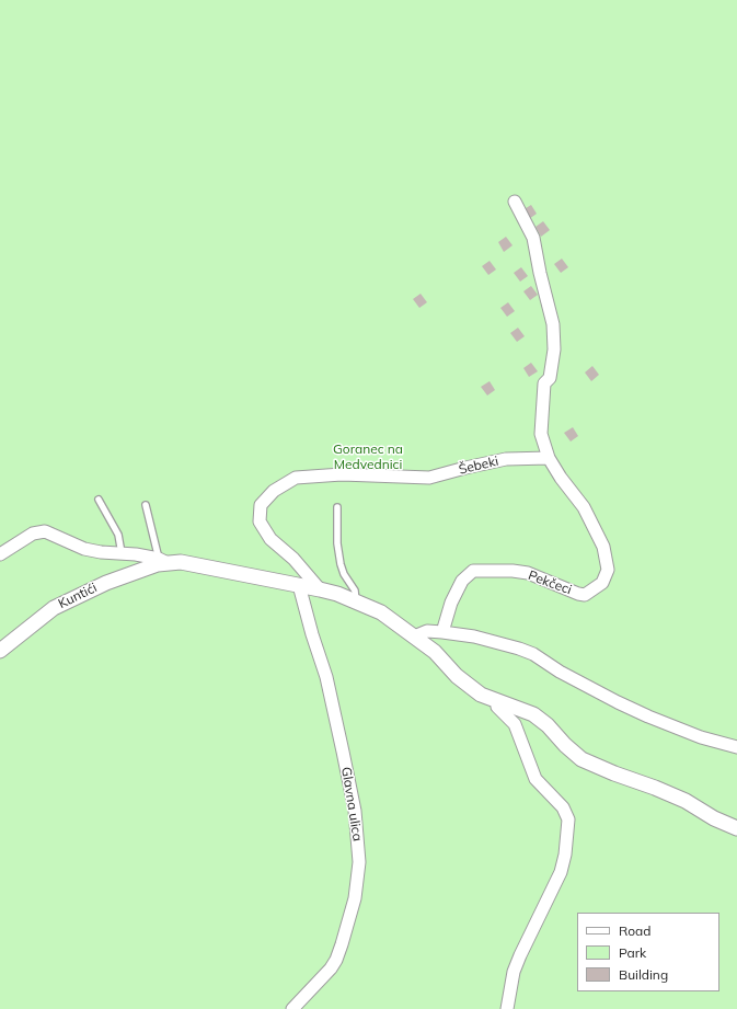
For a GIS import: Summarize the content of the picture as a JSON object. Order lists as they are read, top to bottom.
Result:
{
  "streets": {
    "street": [
      "Šebeki",
      "Pekčeci",
      "Kuntići",
      "Glavna ulica"
    ]
  },
  "crossings": [
    ["Šebeki", "Pekčeci"],
    ["Šebeki", "Kuntići"],
    ["Kuntići", "Glavna ulica"]
  ],
  "parks": ["Goranec na Medvednici"],
  "legend": ["Road", "Park", "Building"]
}
